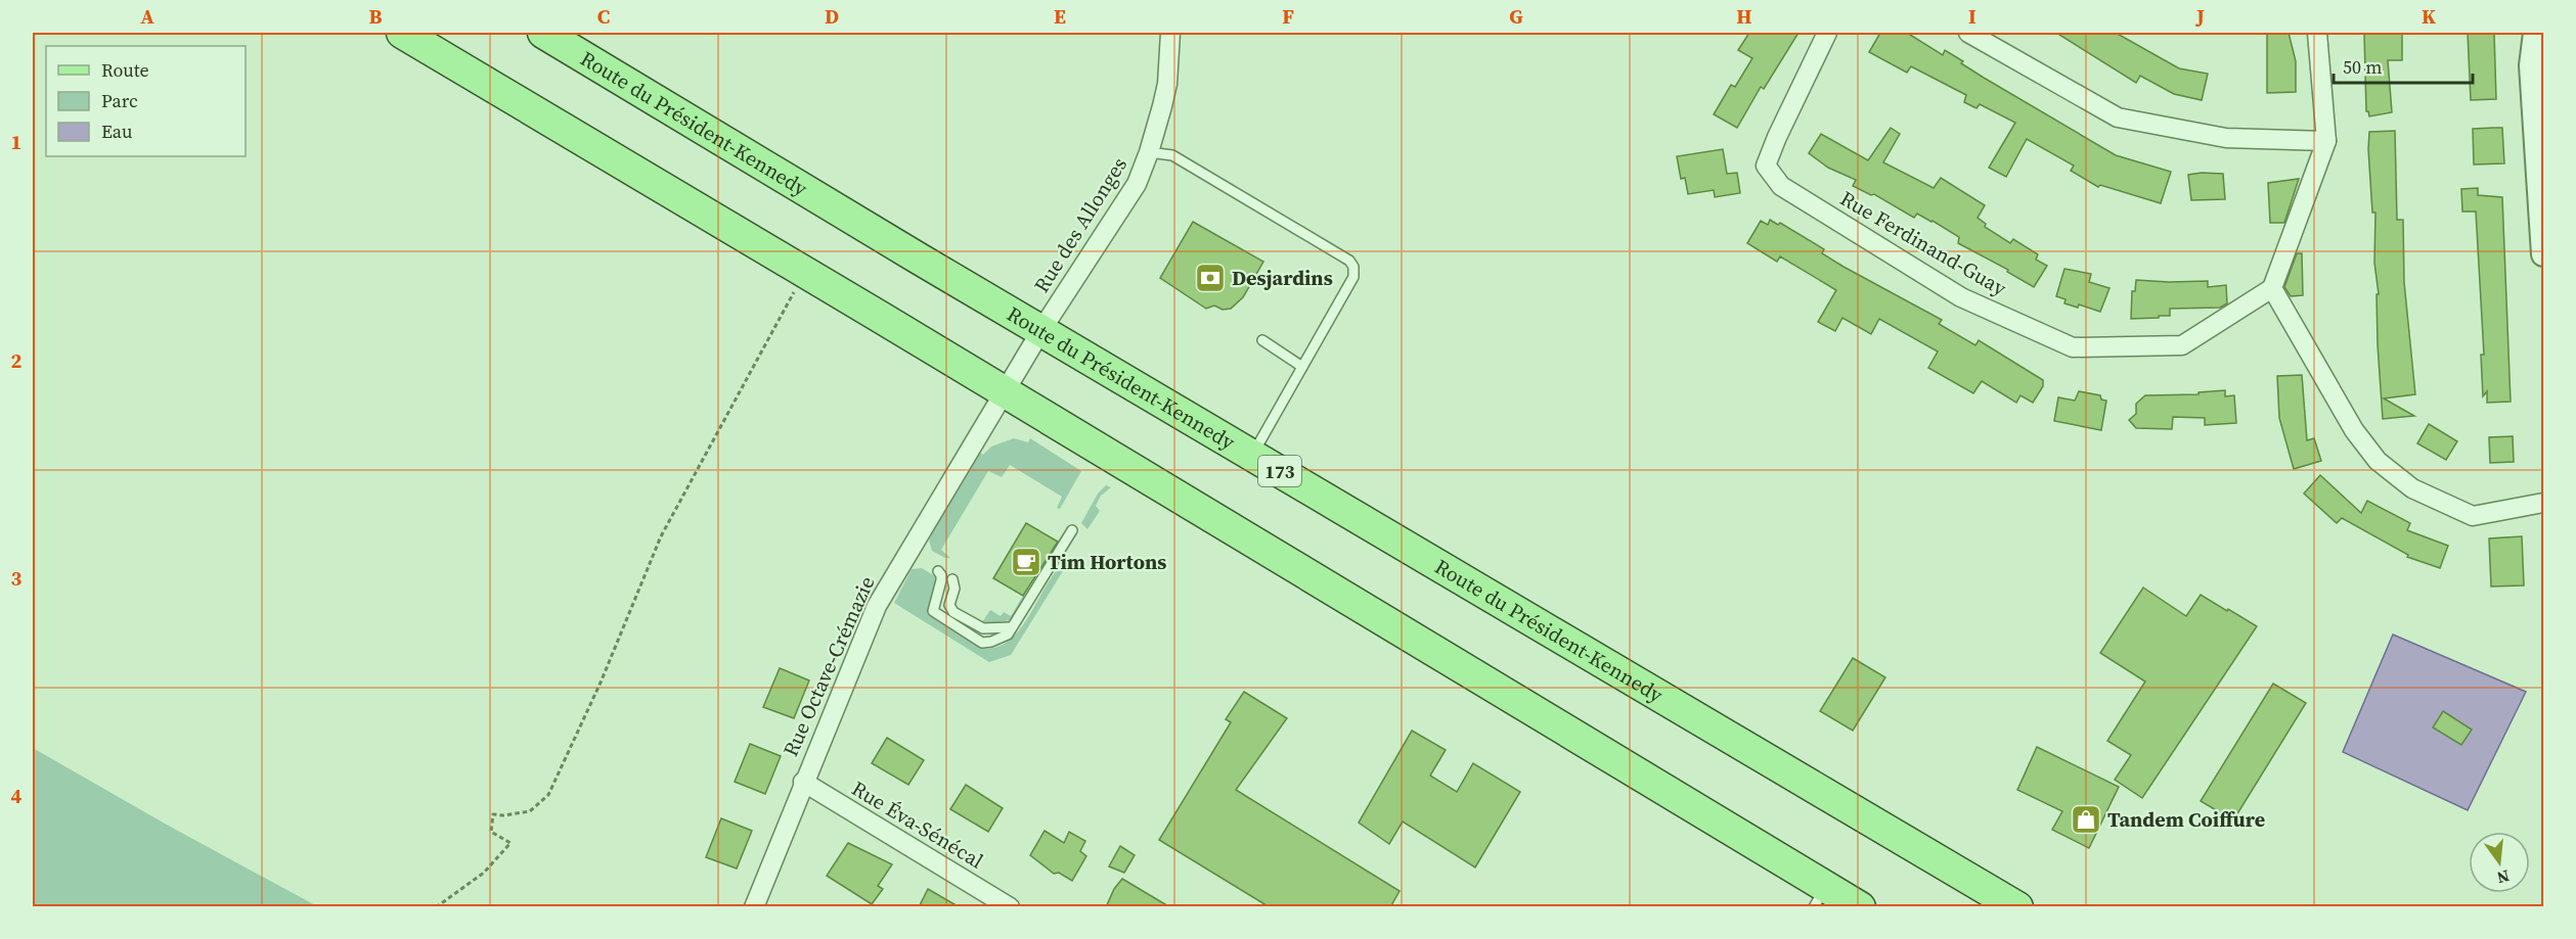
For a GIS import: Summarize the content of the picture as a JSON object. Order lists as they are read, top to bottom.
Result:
{
  "streets": {
    "main road": ["Route du Président-Kennedy", "173"],
    "street": [
      "Rue des Allonges",
      "Rue Ferdinand-Guay",
      "Rue Octave-Crémazie",
      "Rue Éva-Sénécal"
    ]
  },
  "crossings": [
    ["Route du Président-Kennedy", "Rue des Allonges"],
    ["Rue des Allonges", "Rue Octave-Crémazie"],
    ["Rue Octave-Crémazie", "Rue Éva-Sénécal"]
  ],
  "places": {
    "bank": ["Desjardins"],
    "cafe": ["Tim Hortons"],
    "shop": ["Tandem Coiffure"]
  },
  "legend": ["Route", "Parc", "Eau"],
  "scale_bar": "50 m",
  "north": "bottom",
  "grid": {
    "columns": [
      "A",
      "B",
      "C",
      "D",
      "E",
      "F",
      "G",
      "H",
      "I",
      "J",
      "K"
    ],
    "rows": [
      "1",
      "2",
      "3",
      "4"
    ]
  }
}
